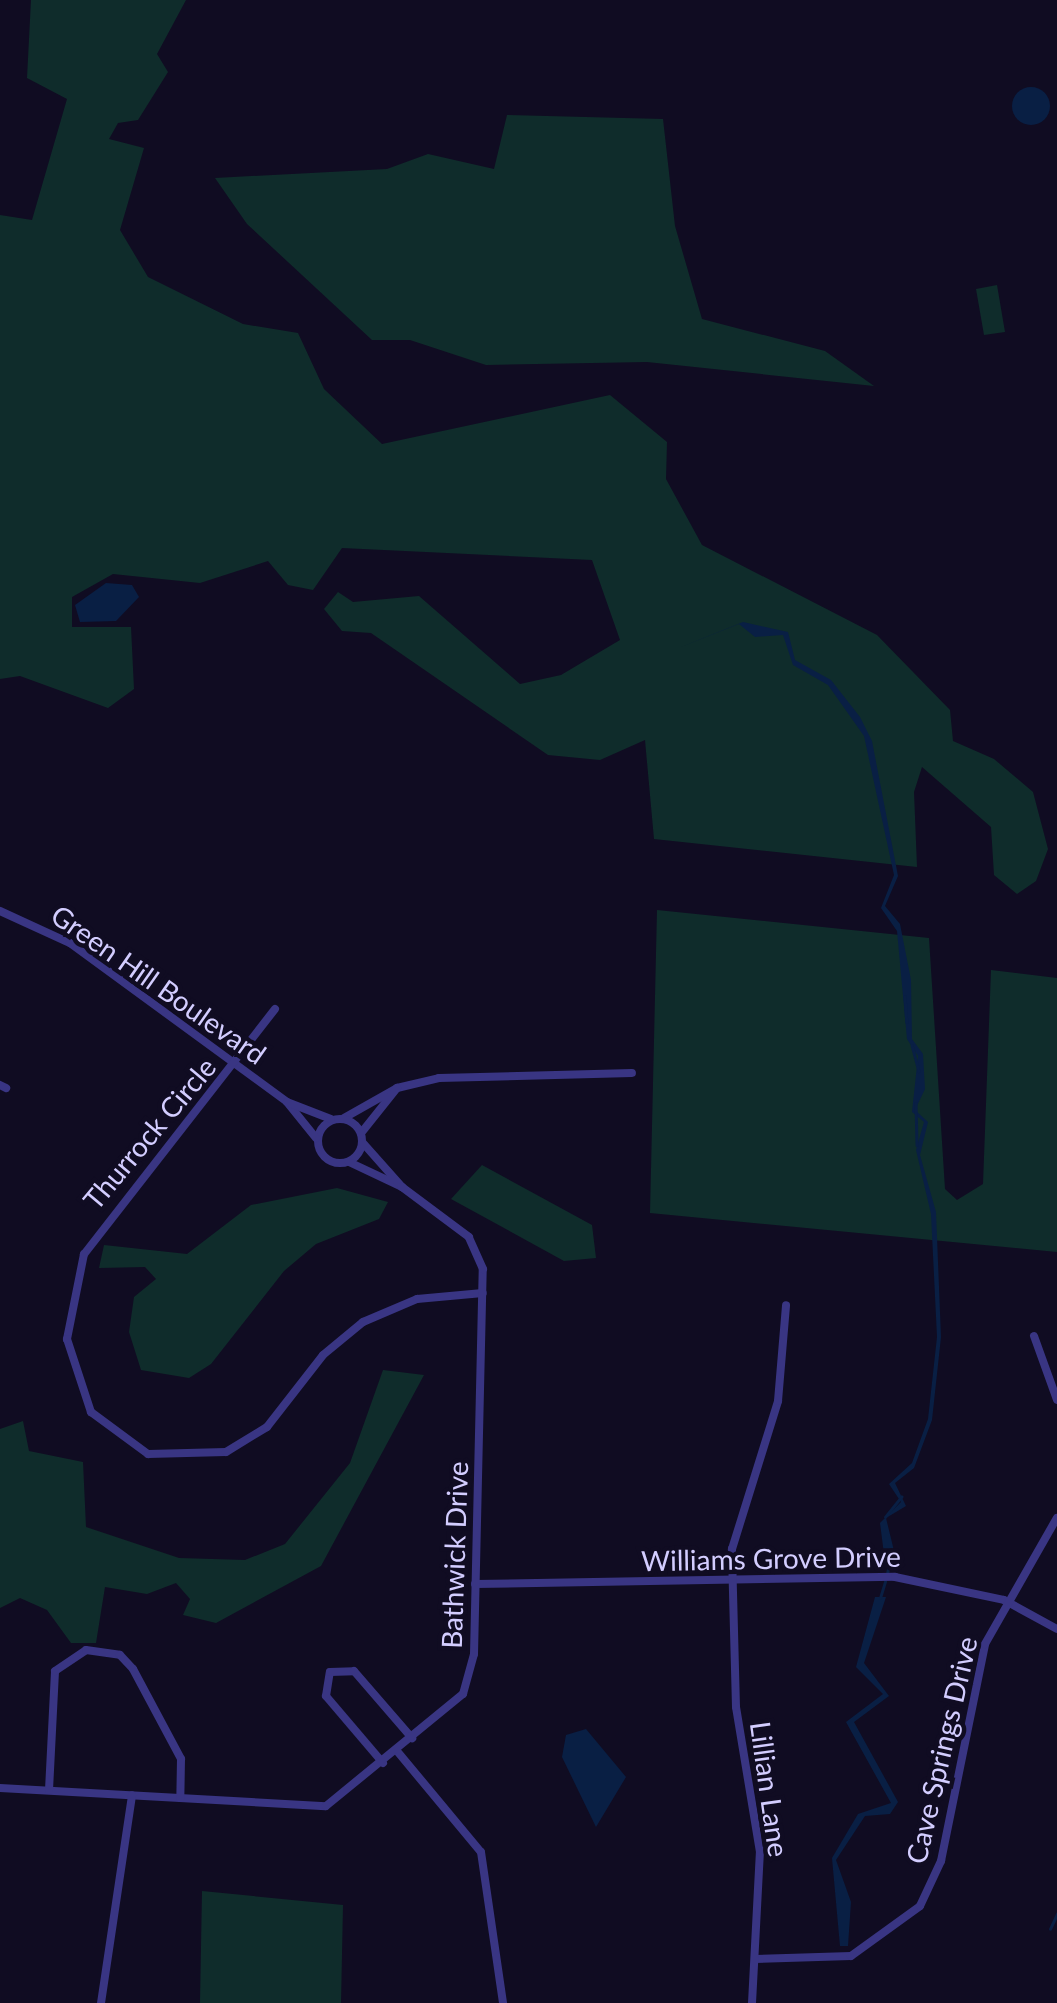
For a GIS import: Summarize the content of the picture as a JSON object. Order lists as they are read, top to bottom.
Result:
{
  "streets": {
    "street": [
      "Green Hill Boulevard",
      "Thurrock Circle",
      "Bathwick Drive",
      "Williams Grove Drive",
      "Cave Springs Drive",
      "Lillian Lane"
    ]
  },
  "crossings": [
    ["Green Hill Boulevard", "Thurrock Circle"],
    ["Green Hill Boulevard", "Bathwick Drive"],
    ["Thurrock Circle", "Bathwick Drive"],
    ["Bathwick Drive", "Williams Grove Drive"],
    ["Williams Grove Drive", "Cave Springs Drive"],
    ["Williams Grove Drive", "Lillian Lane"],
    ["Cave Springs Drive", "Lillian Lane"]
  ]
}
